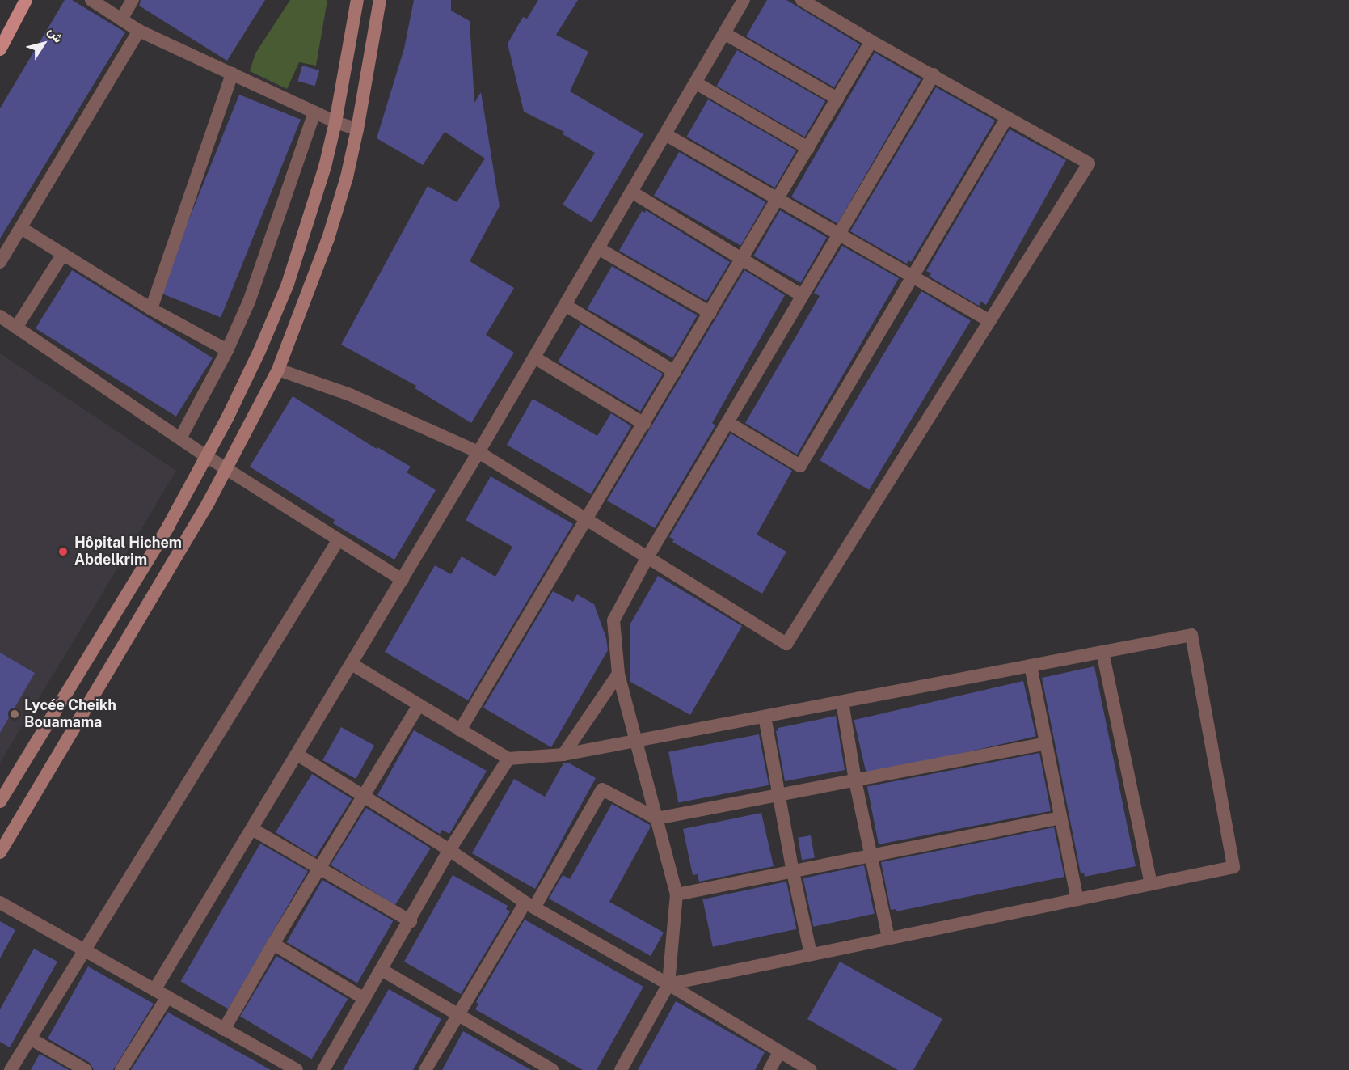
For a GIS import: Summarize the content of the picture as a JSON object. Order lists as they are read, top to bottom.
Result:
{
  "places": ["Hôpital Hichem Abdelkrim", "Lycée Cheikh Bouamama"],
  "north": "top right"
}
